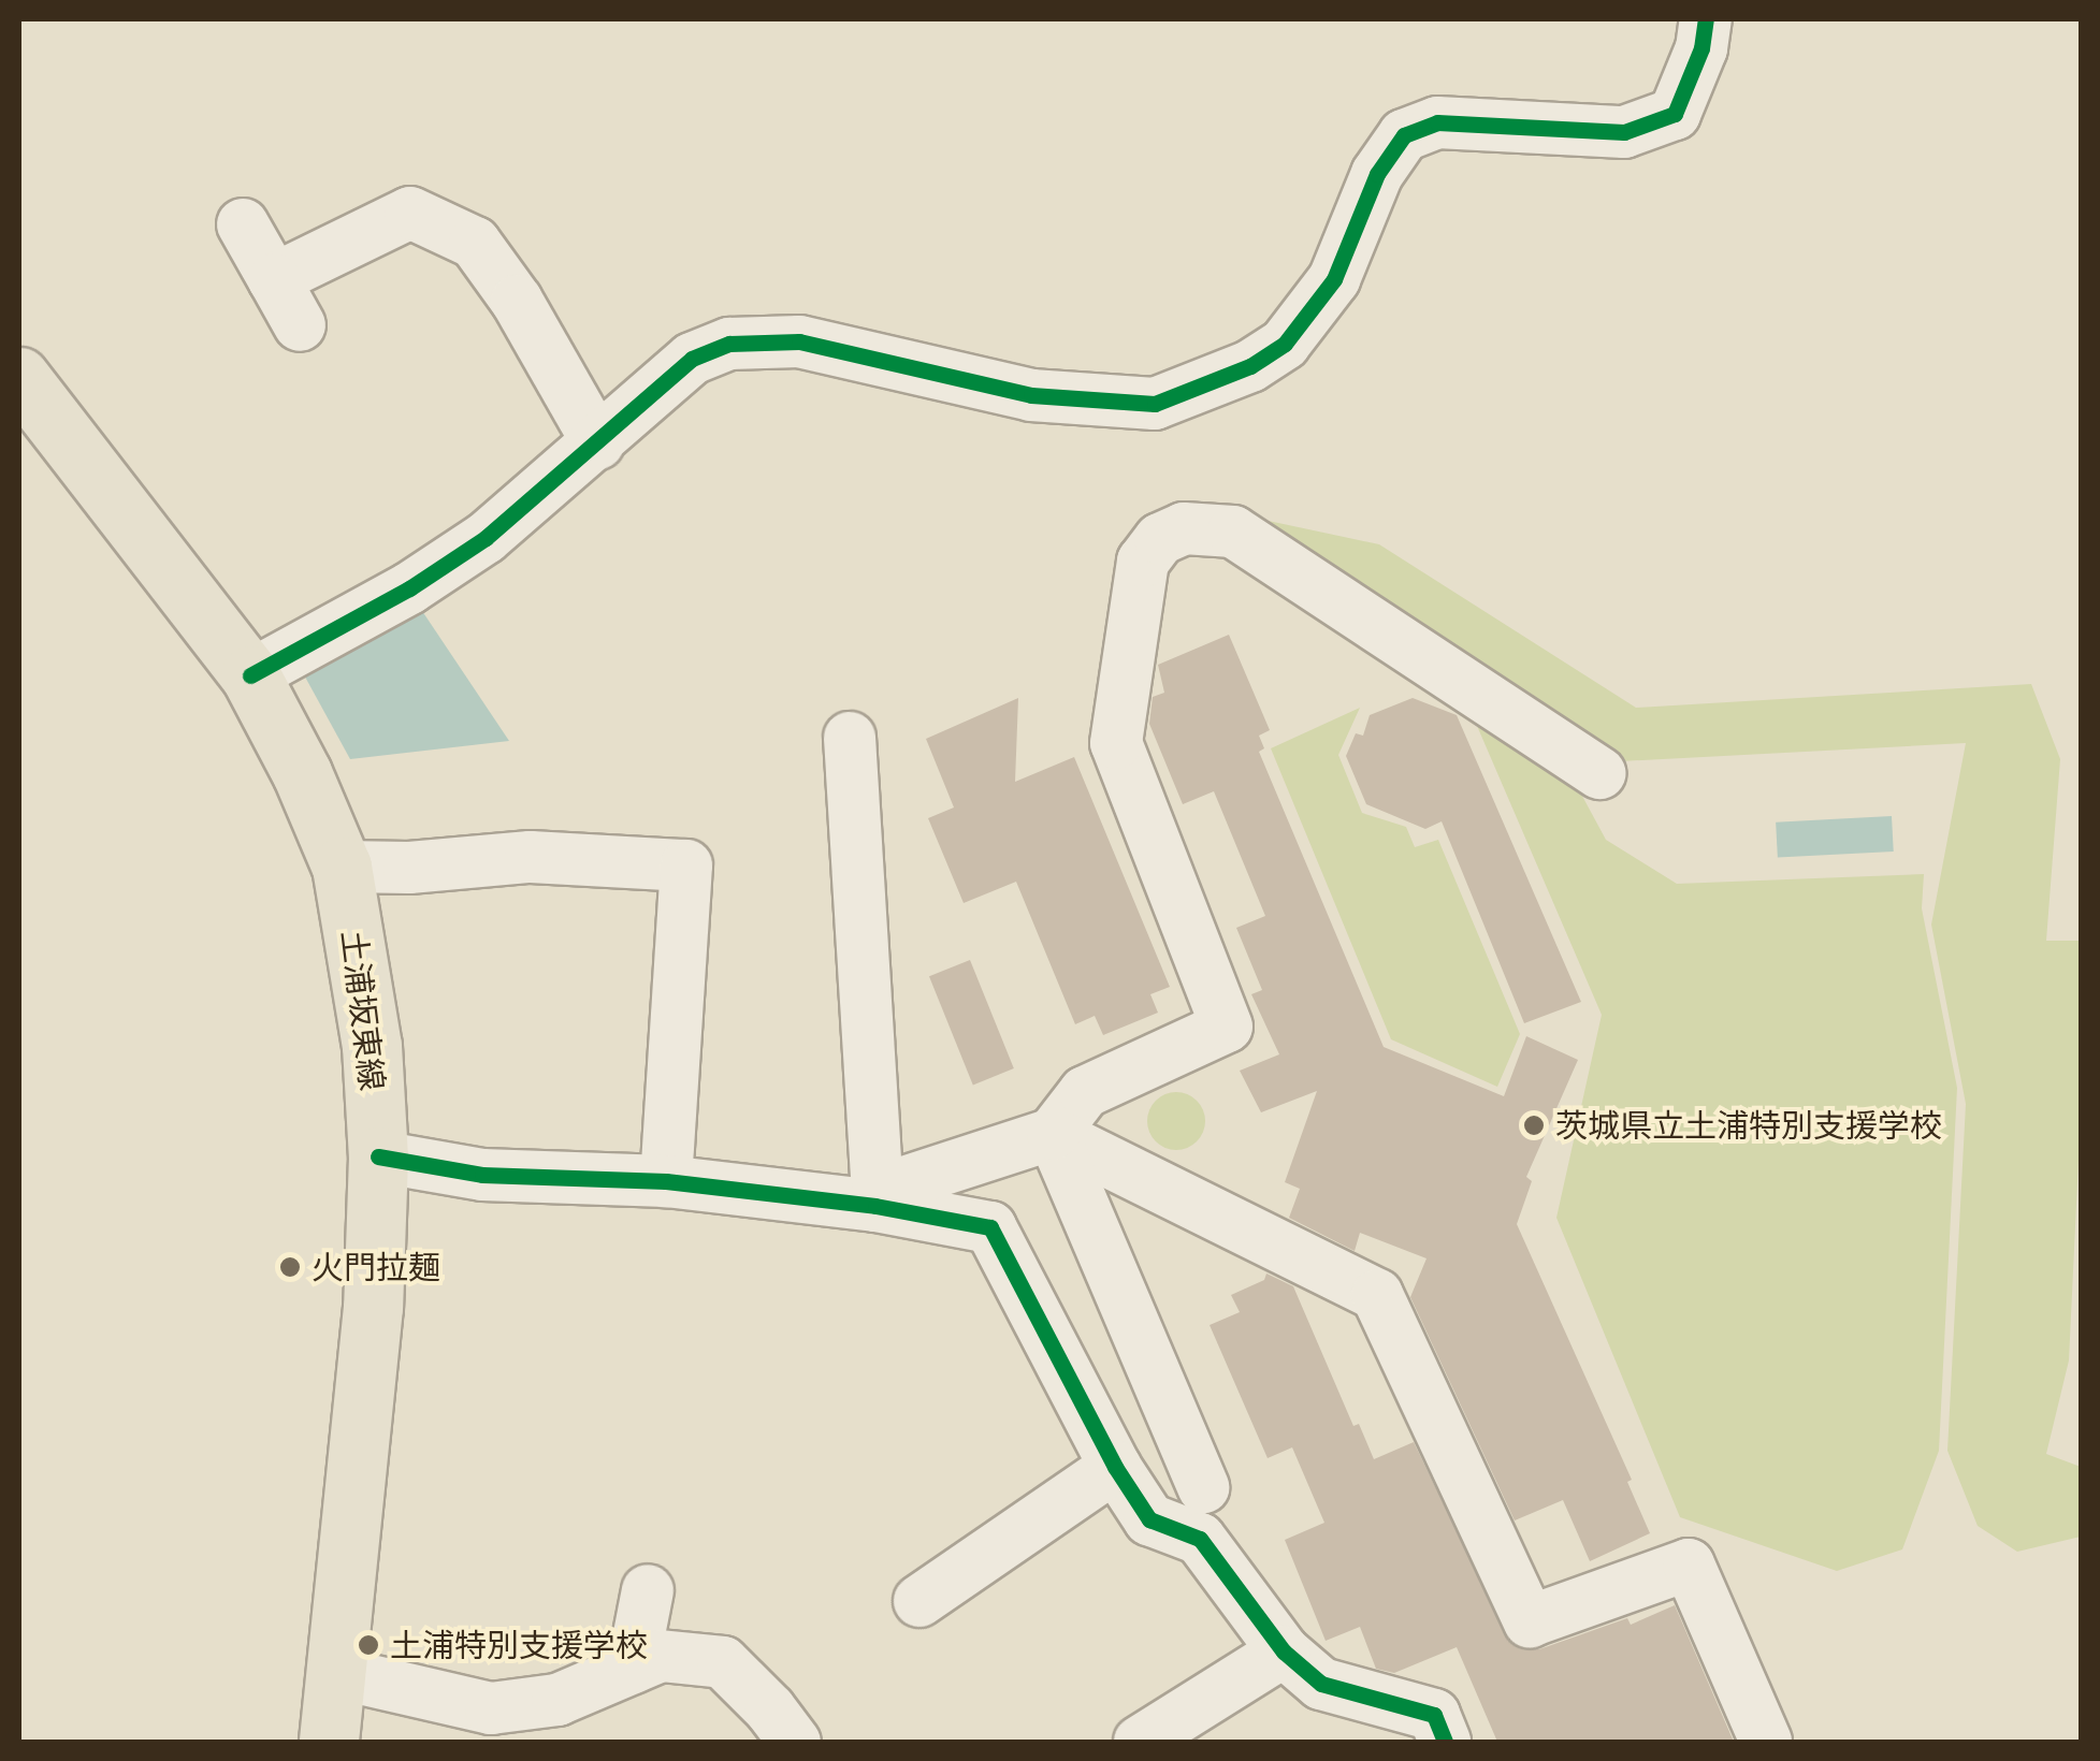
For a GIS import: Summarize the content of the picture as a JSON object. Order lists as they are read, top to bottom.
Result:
{
  "streets": {
    "main road": ["土浦坂東線"]
  },
  "places": ["茨城県立土浦特別支援学校", "火門拉麺", "土浦特別支援学校"]
}
